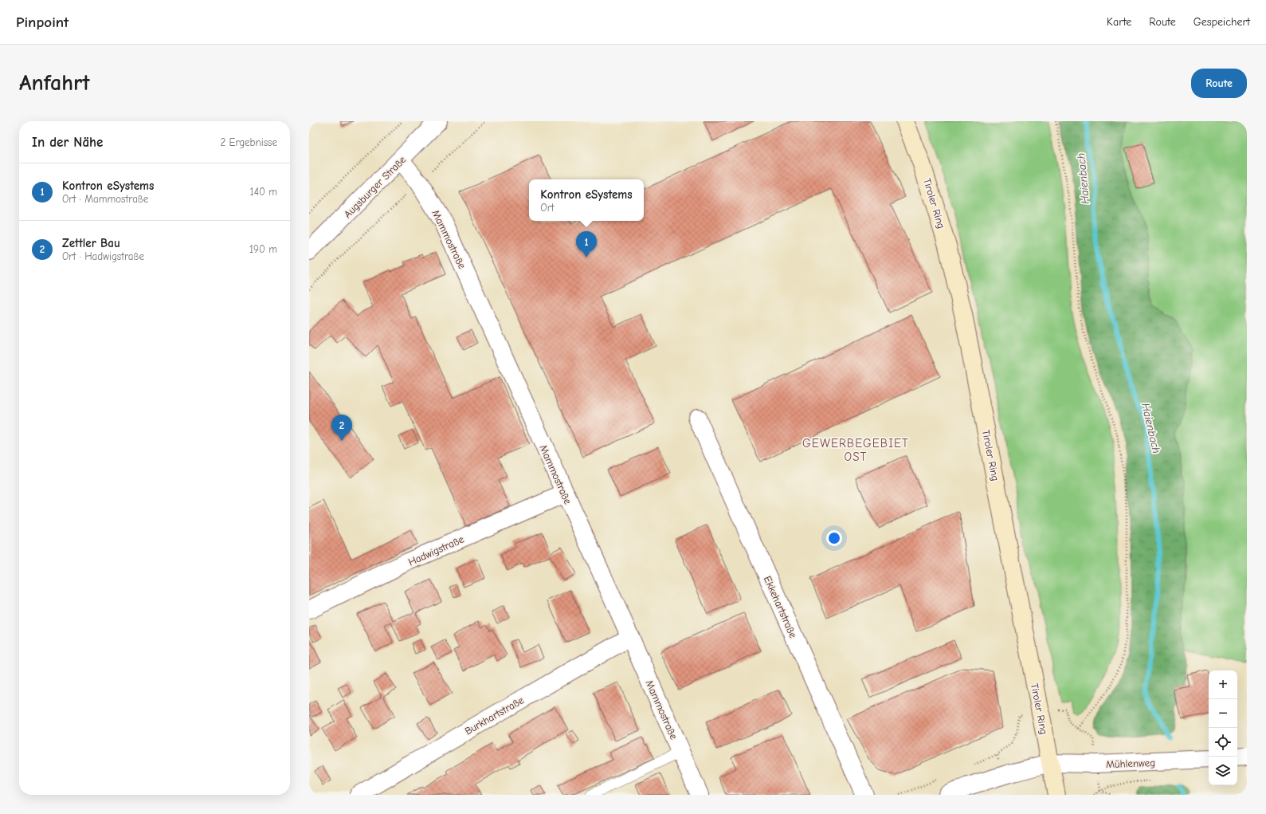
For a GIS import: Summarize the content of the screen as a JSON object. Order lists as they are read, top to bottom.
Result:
{
  "streets": {
    "main road": ["Tiroler Ring"],
    "street": [
      "Augsburger Straße",
      "Mammostraße",
      "Hadwigstraße",
      "Ekkehartstraße",
      "Burkhartstraße",
      "Mühlenweg"
    ]
  },
  "crossings": [
    ["Augsburger Straße", "Mammostraße"],
    ["Tiroler Ring", "Mühlenweg"],
    ["Mammostraße", "Hadwigstraße"],
    ["Mammostraße", "Burkhartstraße"]
  ],
  "districts": ["GEWERBEGEBIET OST"],
  "water": ["Haienbach"],
  "page": {
    "header": "Pinpoint",
    "nav": ["Karte", "Route", "Gespeichert"],
    "buttons": "Route",
    "title": "Anfahrt",
    "heading": ["In der Nähe", "2 Ergebnisse"],
    "list": [
      {
        "mark": "1",
        "name": "Kontron eSystems",
        "note": "Ort · Mammostraße",
        "value": "140 m"
      },
      {
        "mark": "2",
        "name": "Zettler Bau",
        "note": "Ort · Hadwigstraße",
        "value": "190 m"
      }
    ],
    "popup": ["Kontron eSystems", "Ort"],
    "pins": ["1", "2"],
    "map_buttons": ["+", "−"]
  }
}
